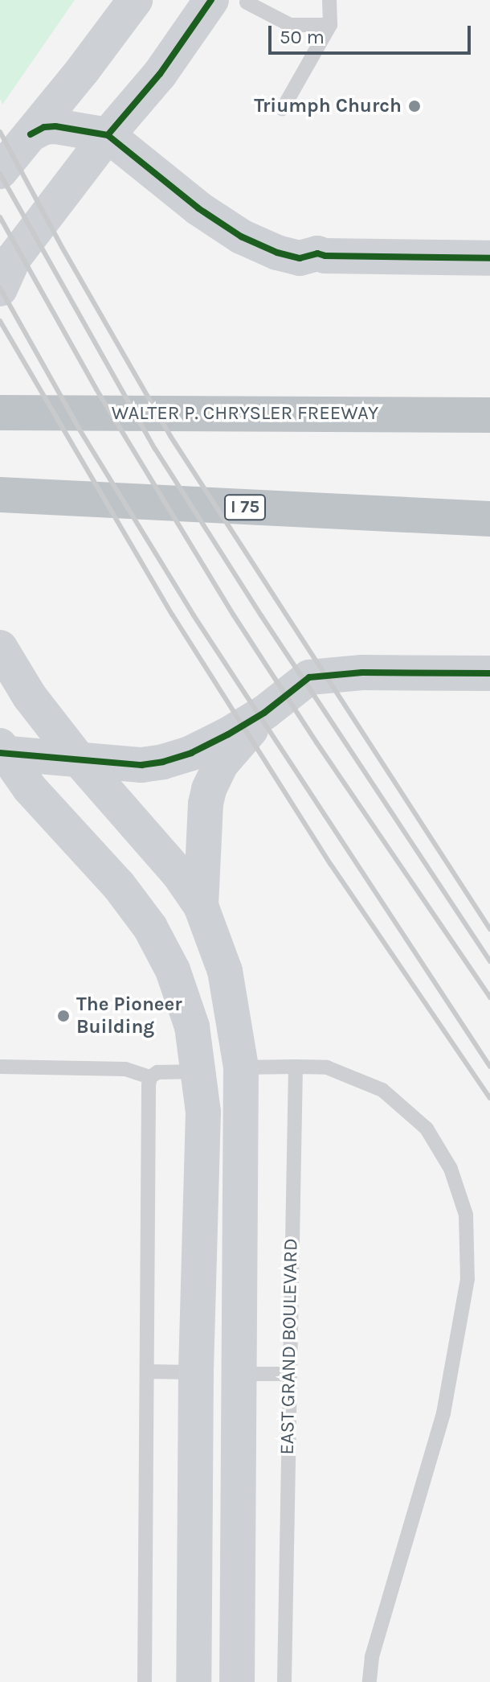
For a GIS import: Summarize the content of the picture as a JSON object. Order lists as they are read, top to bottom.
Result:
{
  "streets": {
    "highway": ["WALTER P. CHRYSLER FREEWAY", "I 75"],
    "lane": ["EAST GRAND BOULEVARD"]
  },
  "places": ["Triumph Church", "The Pioneer Building"],
  "scale_bar": "50 m"
}
